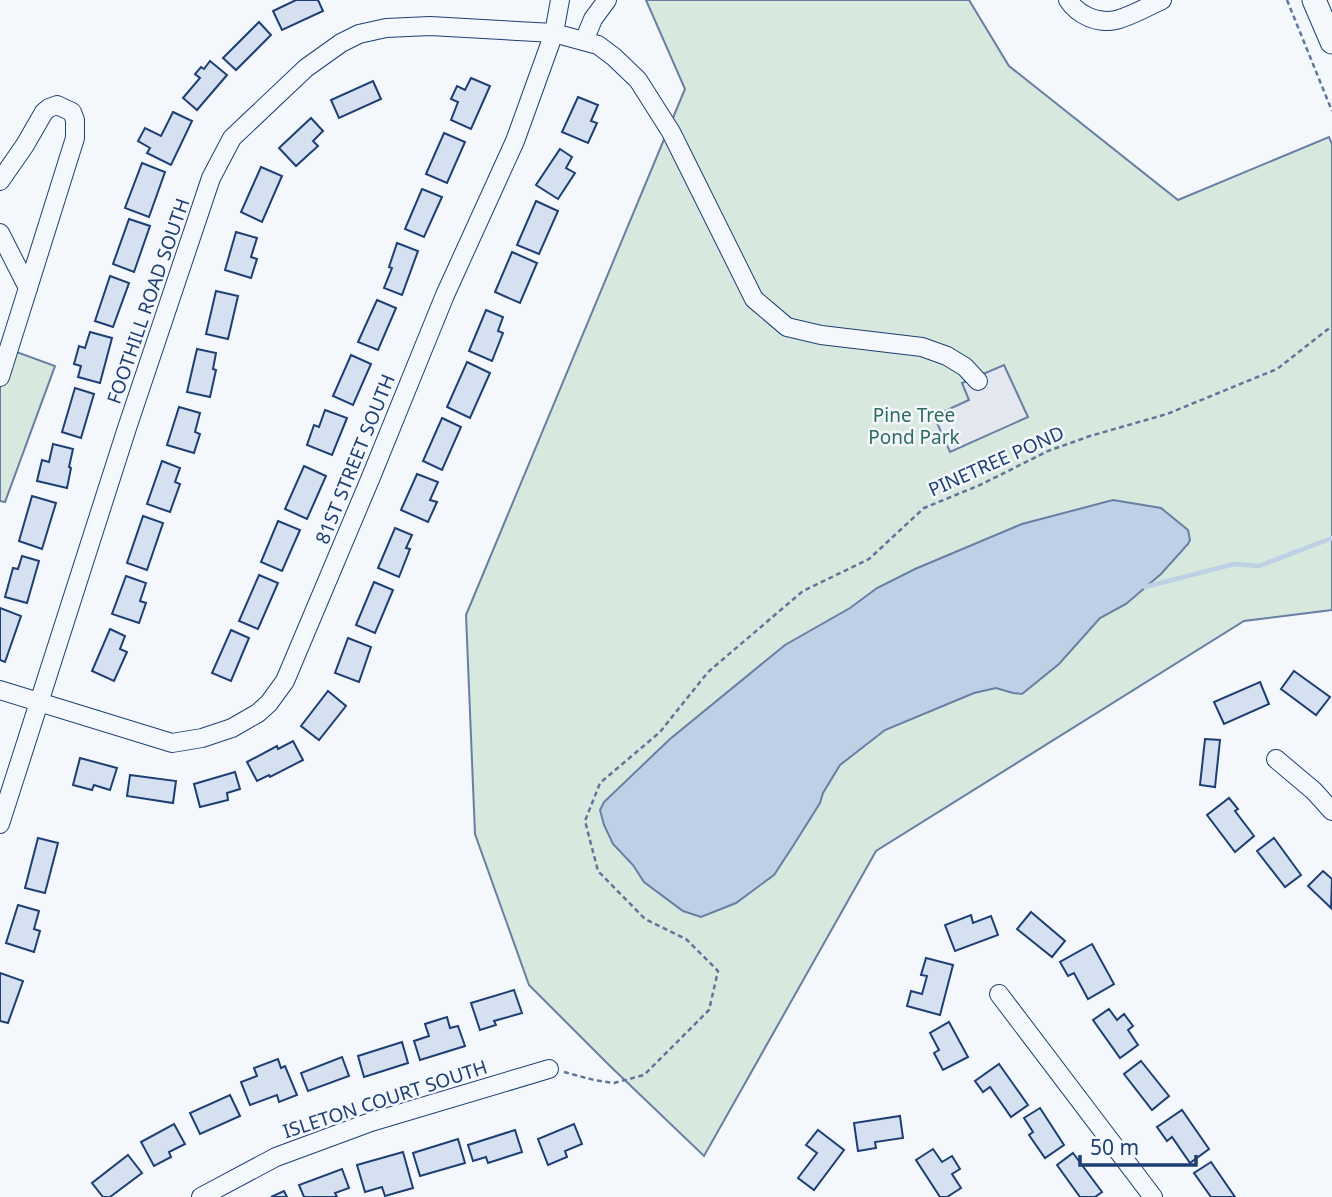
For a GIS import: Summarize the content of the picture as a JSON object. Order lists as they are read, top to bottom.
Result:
{
  "streets": {
    "street": ["FOOTHILL ROAD SOUTH", "81ST STREET SOUTH", "ISLETON COURT SOUTH"],
    "path": ["PINETREE POND"]
  },
  "crossings": [
    ["FOOTHILL ROAD SOUTH", "81ST STREET SOUTH"],
    ["PINETREE POND", "ISLETON COURT SOUTH"]
  ],
  "parks": ["Pine Tree Pond Park"],
  "scale_bar": "50 m"
}
